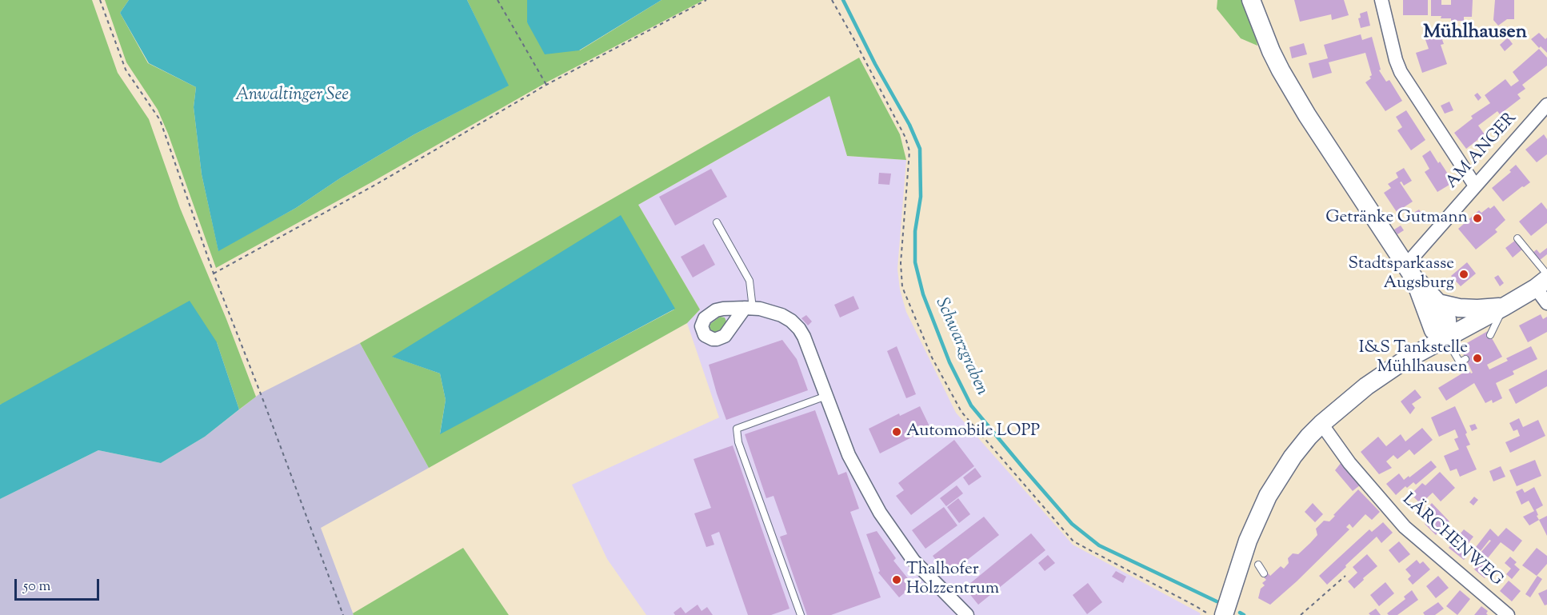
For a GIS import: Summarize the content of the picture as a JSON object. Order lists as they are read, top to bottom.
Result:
{
  "streets": {
    "street": ["AM ANGER", "LÄRCHENWEG"]
  },
  "districts": ["Mühlhausen"],
  "water": ["Anwaltinger See", "Schwarzgraben"],
  "places": [
    "Getränke Gutmann",
    "Stadtsparkasse Augsburg",
    "I&S Tankstelle Mühlhausen",
    "Automobile LOPP",
    "Thalhofer Holzzentrum"
  ],
  "scale_bar": "50 m"
}
